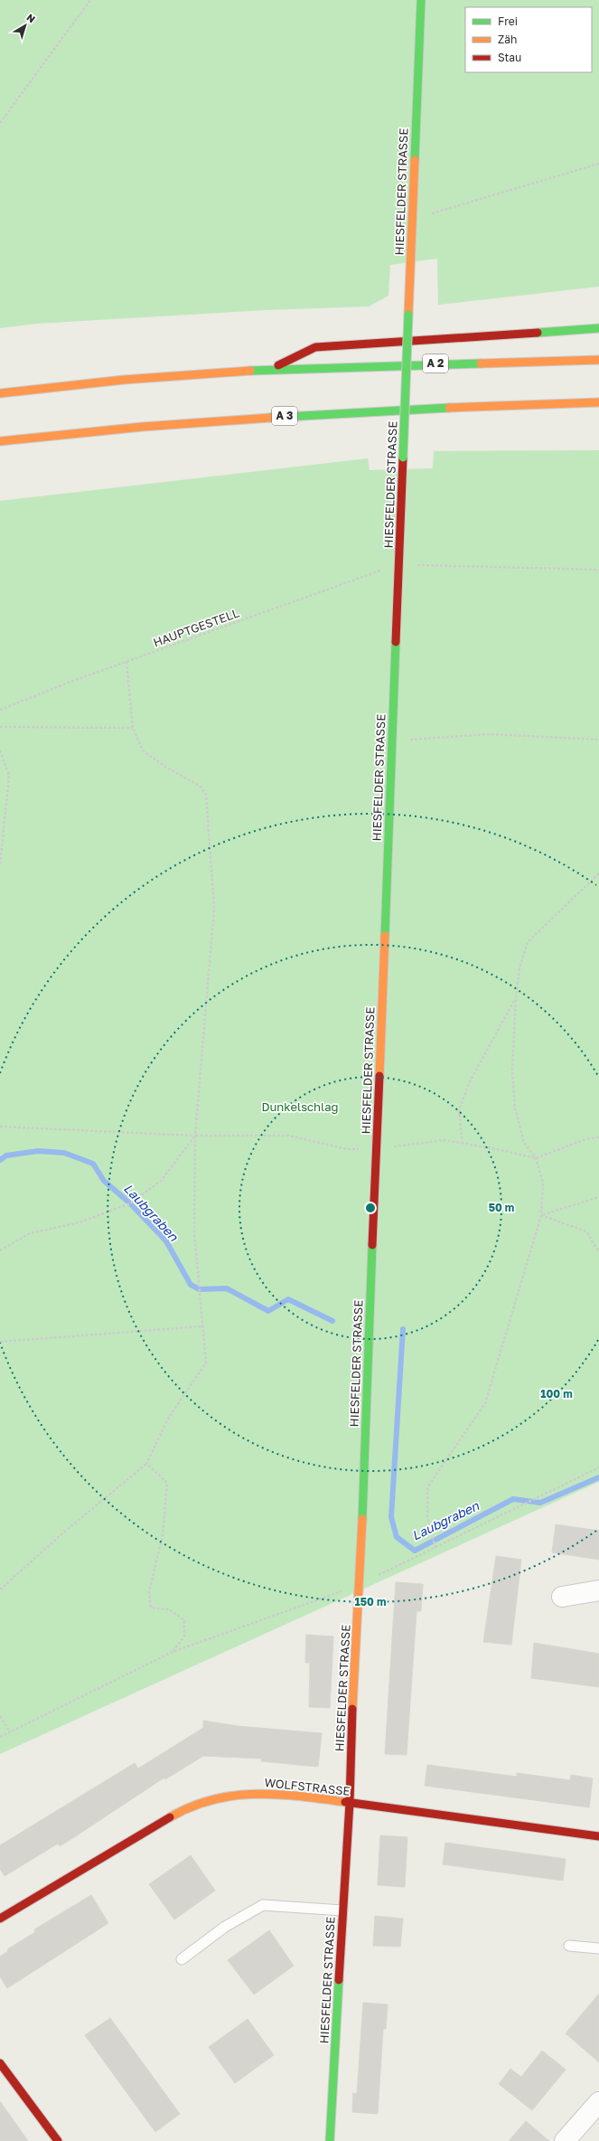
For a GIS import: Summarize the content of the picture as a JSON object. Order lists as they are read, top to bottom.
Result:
{
  "streets": {
    "main road": [
      "HIESFELDER STRASSE",
      "A 2",
      "A 3",
      "WOLFSTRASSE"
    ],
    "path": ["HAUPTGESTELL"]
  },
  "crossings": [
    ["HIESFELDER STRASSE", "HAUPTGESTELL"],
    ["HIESFELDER STRASSE", "WOLFSTRASSE"]
  ],
  "water": ["Laubgraben"],
  "parks": ["Dunkelschlag"],
  "legend": ["Frei", "Zäh", "Stau"],
  "north": "top right",
  "rings": ["50 m", "100 m", "150 m"]
}
